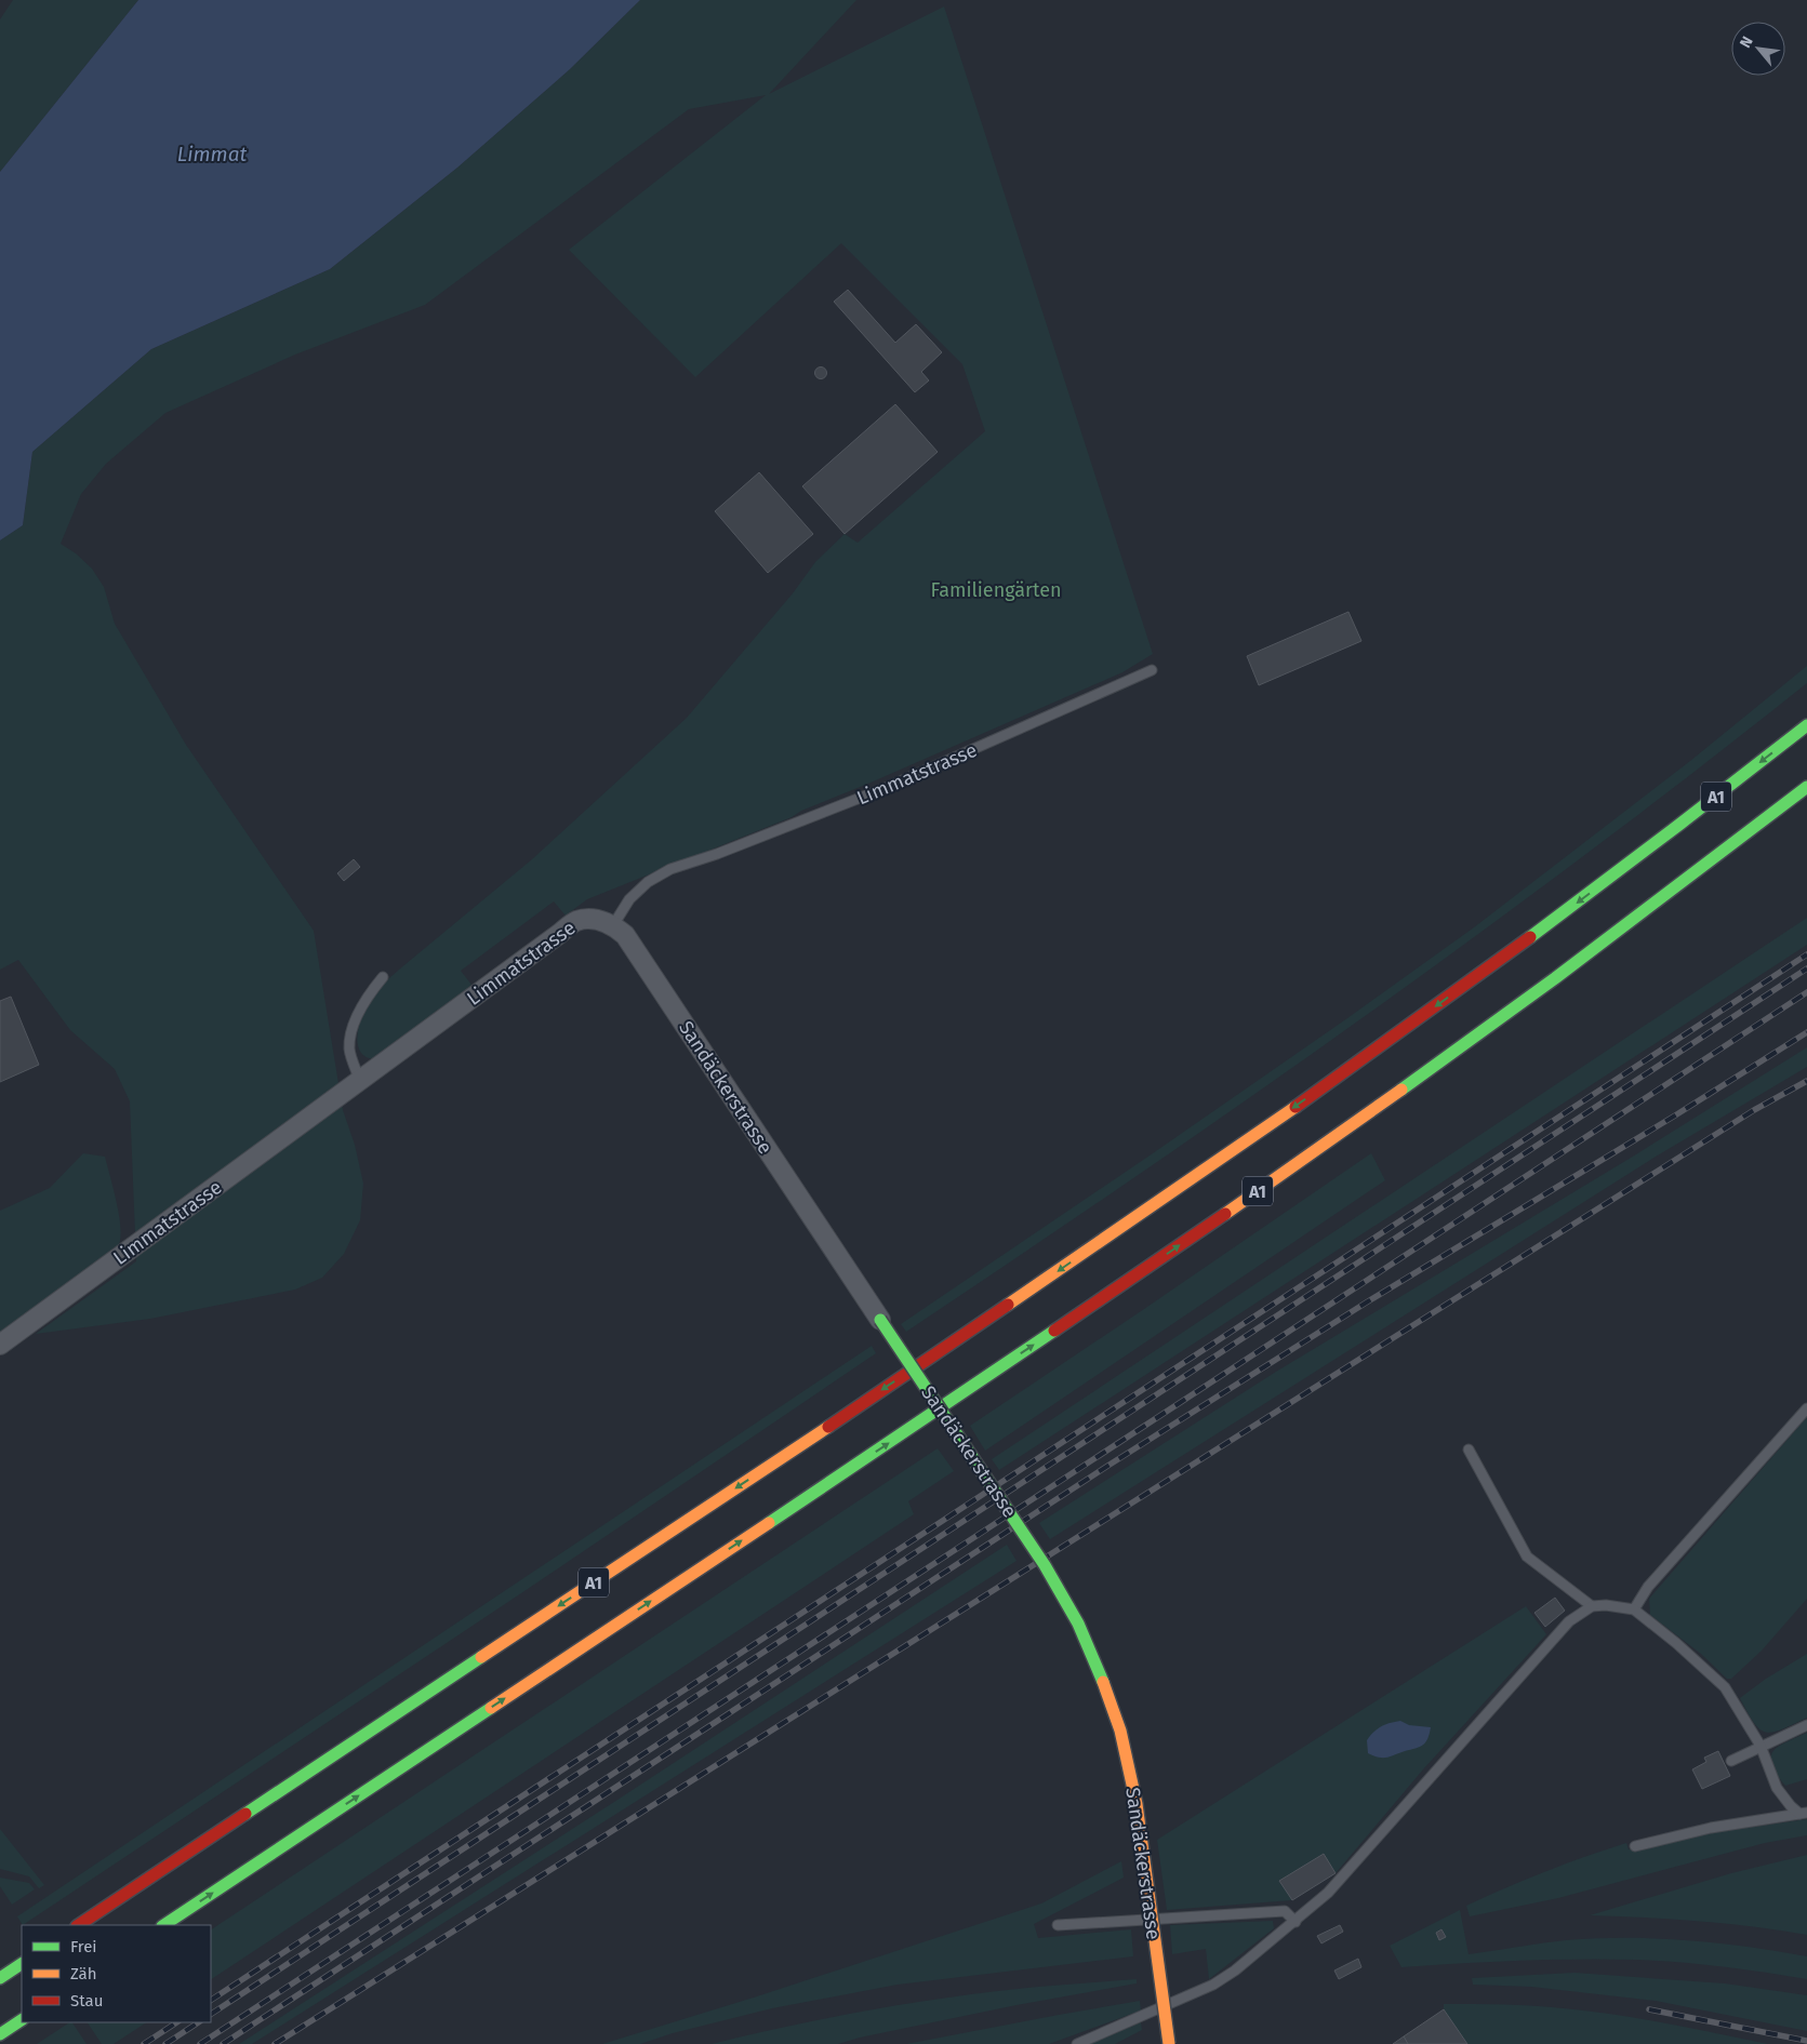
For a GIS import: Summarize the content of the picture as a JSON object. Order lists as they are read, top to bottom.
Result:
{
  "streets": {
    "main road": ["A1", "Sandäckerstrasse"],
    "street": ["Limmatstrasse"]
  },
  "crossings": [
    ["Limmatstrasse", "Sandäckerstrasse"]
  ],
  "water": ["Limmat"],
  "parks": ["Familiengärten"],
  "legend": ["Frei", "Zäh", "Stau"],
  "north": "top left"
}
